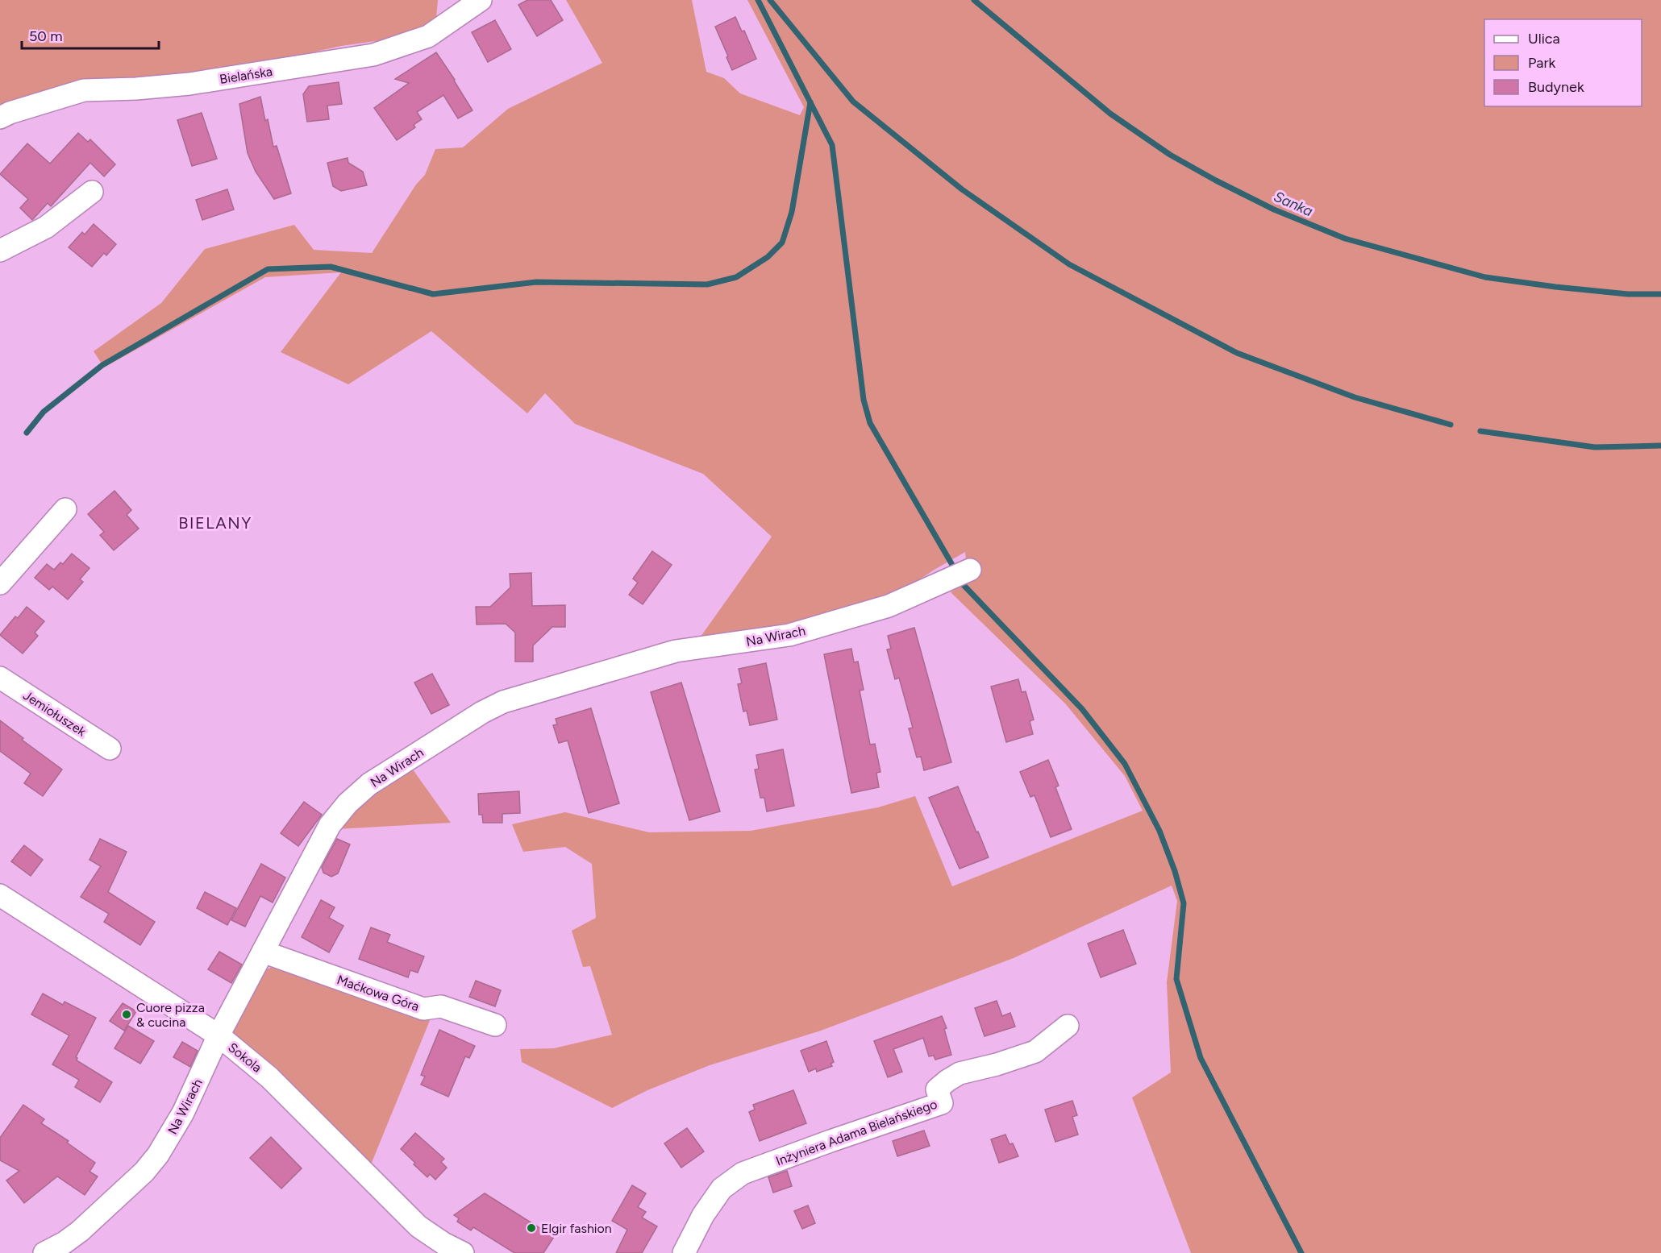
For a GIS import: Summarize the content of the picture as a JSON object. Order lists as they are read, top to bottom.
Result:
{
  "streets": {
    "street": [
      "Bielańska",
      "Na Wirach",
      "Jemiołuszek",
      "Maćkowa Góra",
      "Sokola",
      "Inżyniera Adama Bielańskiego"
    ]
  },
  "crossings": [
    ["Na Wirach", "Maćkowa Góra"],
    ["Na Wirach", "Sokola"]
  ],
  "districts": ["BIELANY"],
  "water": ["Sanka"],
  "places": ["Cuore pizza & cucina", "Elgir fashion"],
  "legend": ["Ulica", "Park", "Budynek"],
  "scale_bar": "50 m"
}
